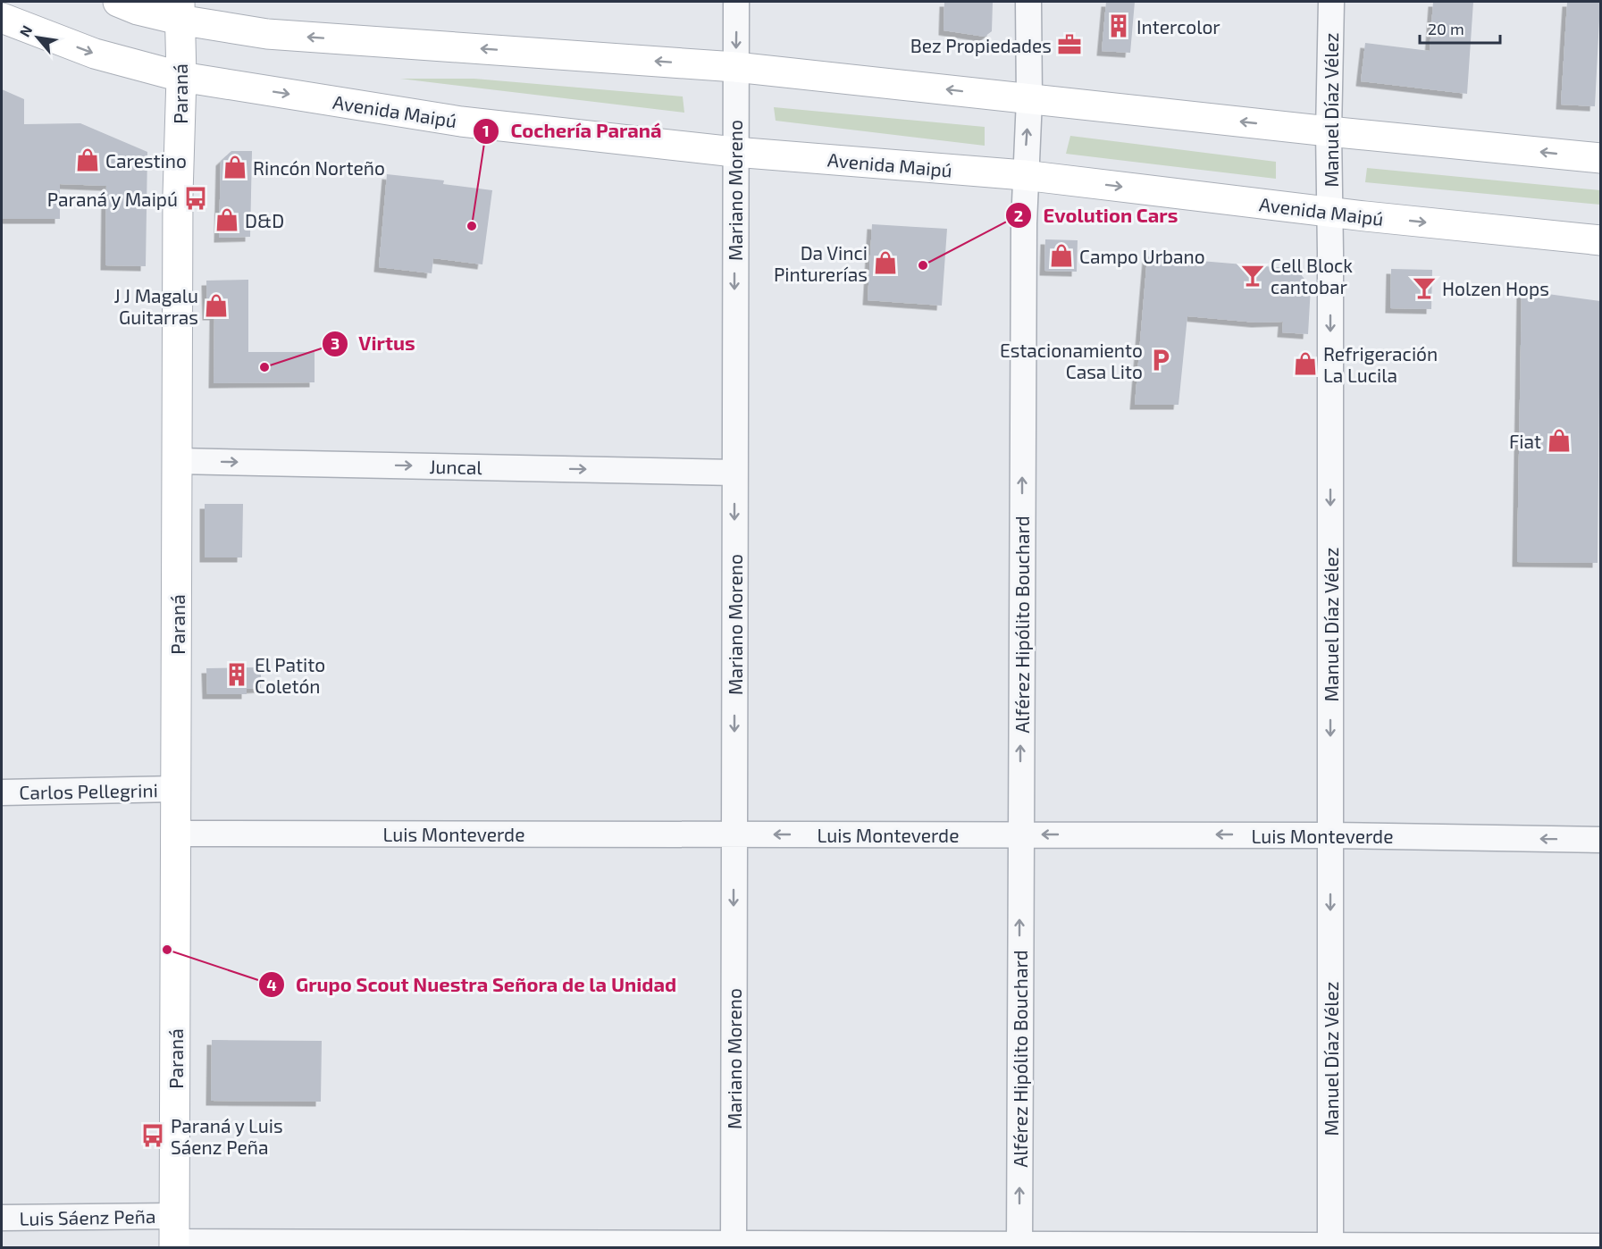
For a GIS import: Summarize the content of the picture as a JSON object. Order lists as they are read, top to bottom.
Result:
{
  "streets": {
    "main road": ["Paraná", "Avenida Maipú"],
    "street": [
      "Manuel Díaz Vélez",
      "Mariano Moreno",
      "Juncal",
      "Alférez Hipólito Bouchard",
      "Carlos Pellegrini",
      "Luis Monteverde",
      "Luis Sáenz Peña"
    ]
  },
  "crossings": [
    ["Paraná", "Avenida Maipú"],
    ["Paraná", "Juncal"],
    ["Paraná", "Carlos Pellegrini"],
    ["Paraná", "Luis Monteverde"],
    ["Paraná", "Luis Sáenz Peña"],
    ["Manuel Díaz Vélez", "Avenida Maipú"],
    ["Manuel Díaz Vélez", "Luis Monteverde"],
    ["Manuel Díaz Vélez", "Luis Sáenz Peña"],
    ["Avenida Maipú", "Mariano Moreno"],
    ["Avenida Maipú", "Alférez Hipólito Bouchard"],
    ["Mariano Moreno", "Juncal"],
    ["Mariano Moreno", "Luis Monteverde"],
    ["Mariano Moreno", "Luis Sáenz Peña"],
    ["Alférez Hipólito Bouchard", "Luis Monteverde"],
    ["Alférez Hipólito Bouchard", "Luis Sáenz Peña"]
  ],
  "one_way": [
    "Manuel Díaz Vélez",
    "Mariano Moreno",
    "Juncal",
    "Alférez Hipólito Bouchard",
    "Luis Monteverde"
  ],
  "places": {
    "building": ["Intercolor", "El Patito Coletón"],
    "office": ["Bez Propiedades"],
    "shop": [
      "Carestino",
      "Rincón Norteño",
      "D&D",
      "Campo Urbano",
      "Da Vinci Pinturerías",
      "J J Magalu Guitarras",
      "Refrigeración La Lucila",
      "Fiat"
    ],
    "bus stop": ["Paraná y Maipú", "Paraná y Luis Sáenz Peña"],
    "other": [
      "Cochería Paraná",
      "Evolution Cars",
      "Virtus",
      "Grupo Scout Nuestra Señora de la Unidad"
    ],
    "bar": ["Cell Block cantobar", "Holzen Hops"],
    "parking": ["Estacionamiento Casa Lito"]
  },
  "scale_bar": "20 m",
  "north": "top left"
}
